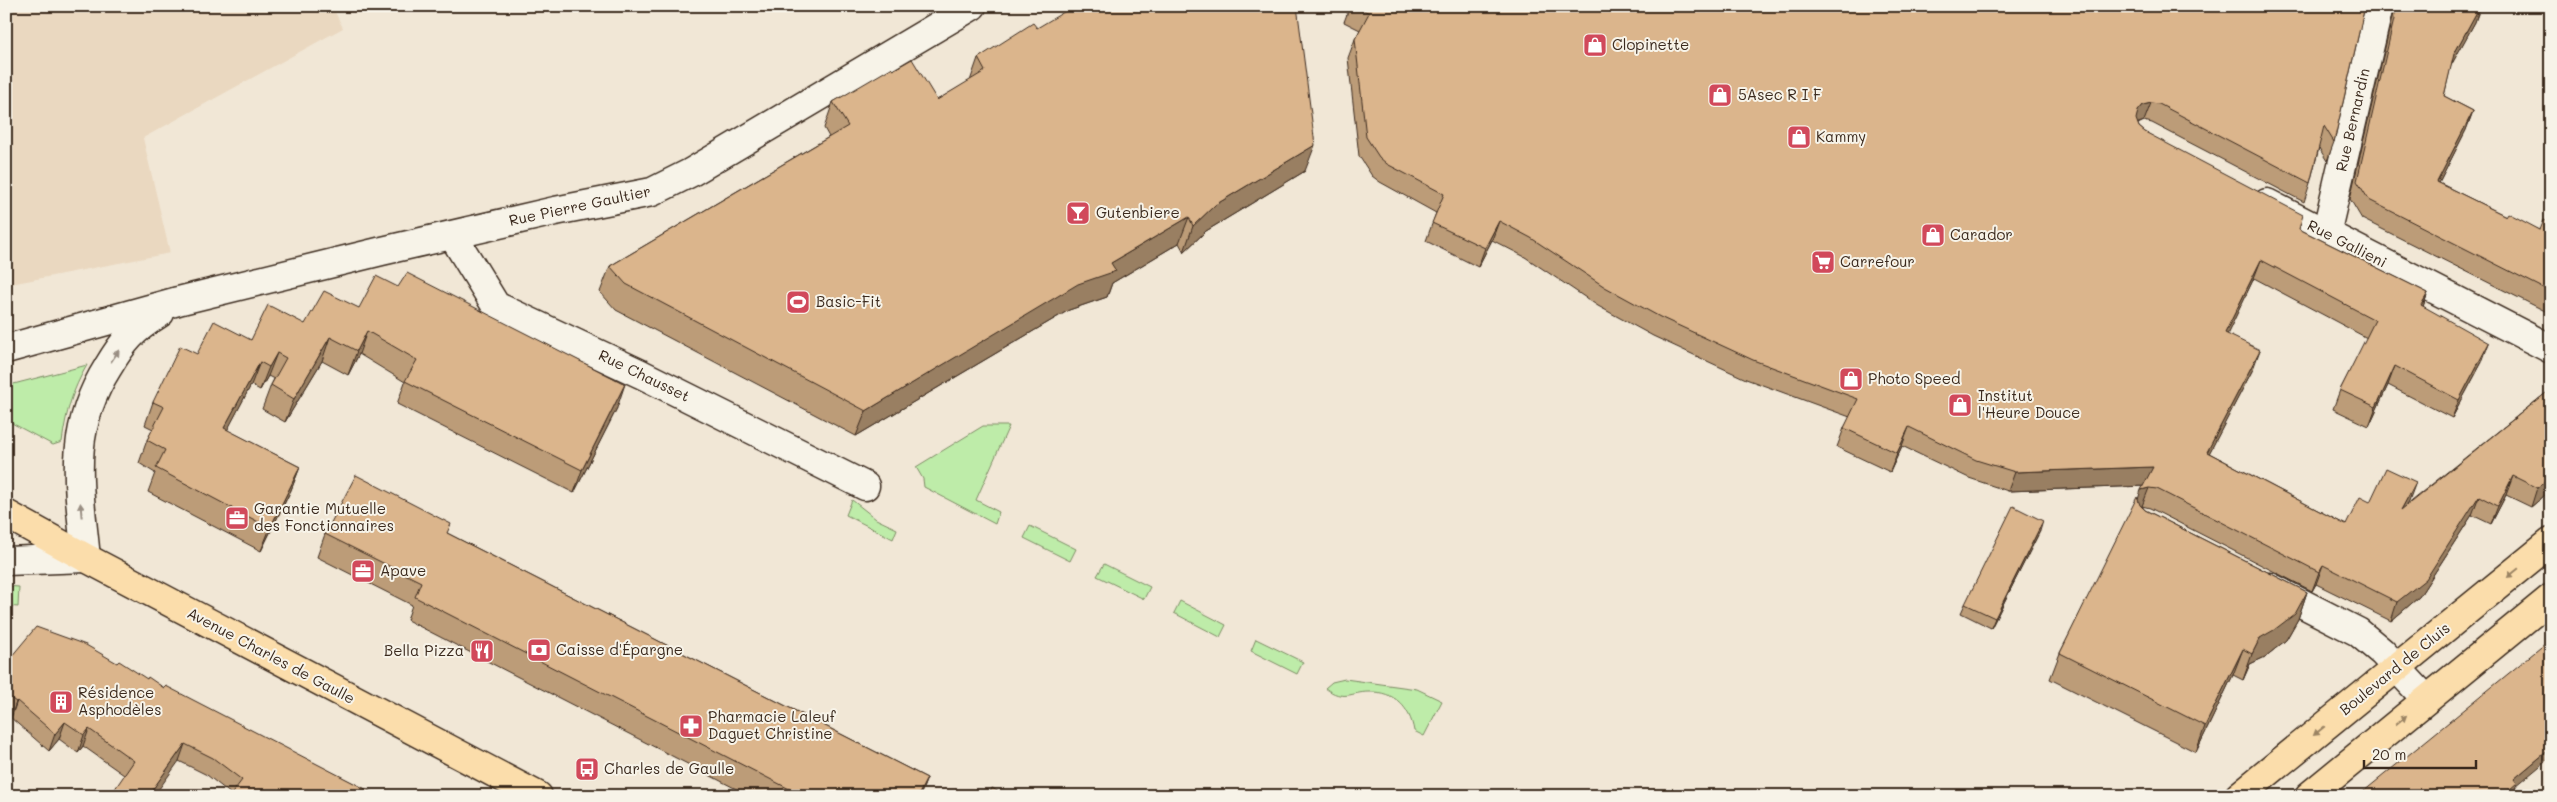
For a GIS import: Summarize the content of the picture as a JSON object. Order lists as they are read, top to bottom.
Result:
{
  "streets": {
    "main road": ["Avenue Charles de Gaulle", "Boulevard de Cluis"],
    "street": [
      "Rue Bernardin",
      "Rue Pierre Gaultier",
      "Rue Gallieni",
      "Rue Chausset"
    ]
  },
  "crossings": [
    ["Rue Bernardin", "Rue Gallieni"],
    ["Rue Pierre Gaultier", "Rue Chausset"],
    ["Rue Pierre Gaultier", "Avenue Charles de Gaulle"]
  ],
  "places": {
    "shop": [
      "Clopinette",
      "5Asec R I F",
      "Kammy",
      "Carador",
      "Photo Speed",
      "Institut l'Heure Douce"
    ],
    "bar": ["Gutenbiere"],
    "supermarket": ["Carrefour"],
    "sports": ["Basic-Fit"],
    "office": ["Garantie Mutuelle des Fonctionnaires", "Apave"],
    "bank": ["Caisse d'Épargne"],
    "restaurant": ["Bella Pizza"],
    "building": ["Résidence Asphodèles"],
    "pharmacy": ["Pharmacie Laleuf Daguet Christine"],
    "bus stop": ["Charles de Gaulle"]
  },
  "scale_bar": "20 m"
}
